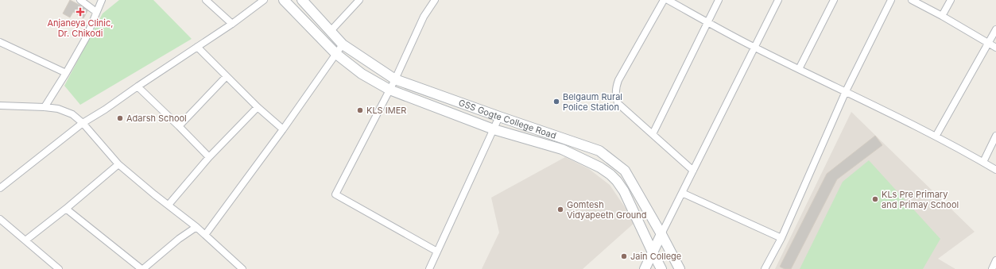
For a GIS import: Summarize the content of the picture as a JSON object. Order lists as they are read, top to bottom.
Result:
{
  "streets": {
    "main road": ["GSS Gogte College Road"]
  },
  "places": {
    "health": ["Anjaneya Clinic, Dr. Chikodi"],
    "other": [
      "Belgaum Rural Police Station",
      "KLS IMER",
      "Adarsh School",
      "KLs Pre Primary and Primay School",
      "Gomtesh Vidyapeeth Ground",
      "Jain College"
    ]
  }
}
